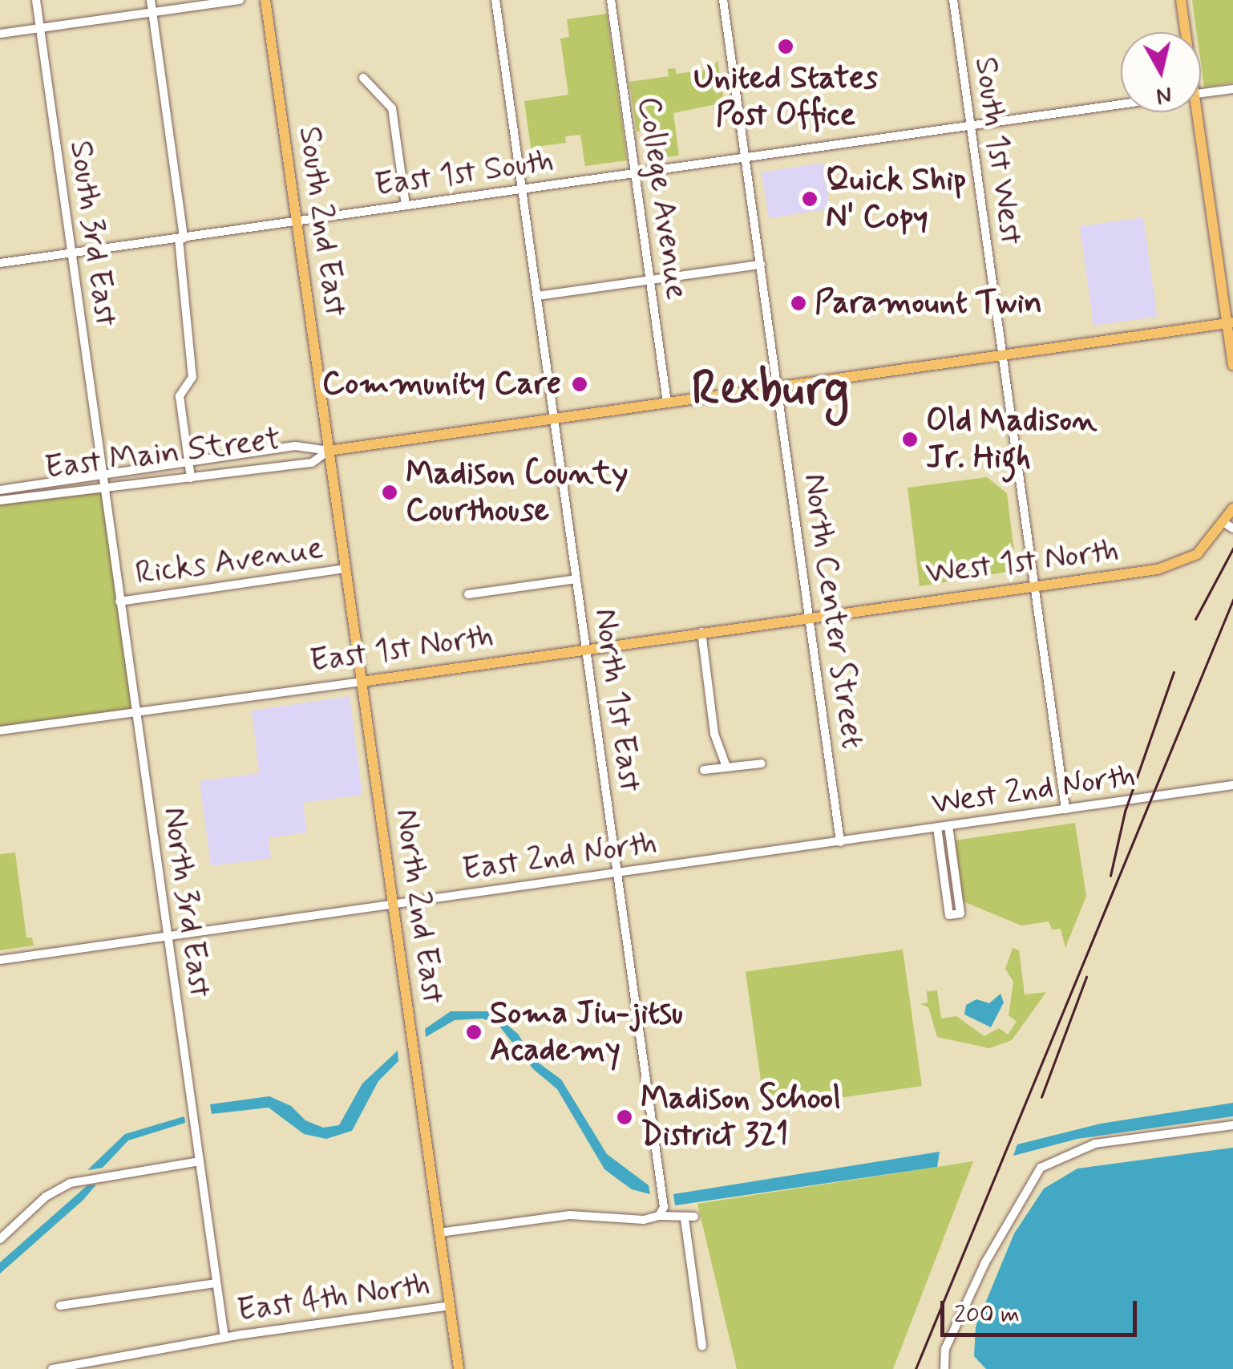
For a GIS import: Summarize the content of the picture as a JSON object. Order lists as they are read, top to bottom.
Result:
{
  "streets": {
    "main road": [
      "South 2nd East",
      "East Main Street",
      "West 1st North",
      "East 1st North",
      "North 2nd East"
    ],
    "street": [
      "South 1st West",
      "East 1st South",
      "College Avenue",
      "South 3rd East",
      "Ricks Avenue",
      "North Center Street",
      "North 1st East",
      "West 2nd North",
      "East 2nd North",
      "North 3rd East",
      "East 4th North"
    ]
  },
  "crossings": [
    ["South 1st West", "East 1st South"],
    ["South 1st West", "East Main Street"],
    ["South 1st West", "West 1st North"],
    ["South 1st West", "West 2nd North"],
    ["East 1st South", "College Avenue"],
    ["East 1st South", "South 2nd East"],
    ["East 1st South", "South 3rd East"],
    ["East 1st South", "North Center Street"],
    ["East 1st South", "North 1st East"],
    ["College Avenue", "East Main Street"],
    ["South 2nd East", "East Main Street"],
    ["South 2nd East", "North 2nd East"],
    ["South 3rd East", "East Main Street"],
    ["South 3rd East", "North 3rd East"],
    ["East Main Street", "North Center Street"],
    ["East Main Street", "North 1st East"],
    ["East Main Street", "North 3rd East"],
    ["East Main Street", "North 2nd East"],
    ["Ricks Avenue", "North 3rd East"],
    ["Ricks Avenue", "North 2nd East"],
    ["West 1st North", "North Center Street"],
    ["West 1st North", "East 1st North"],
    ["North Center Street", "East 1st North"],
    ["North Center Street", "West 2nd North"],
    ["North Center Street", "East 2nd North"],
    ["East 1st North", "North 1st East"],
    ["East 1st North", "North 3rd East"],
    ["East 1st North", "North 2nd East"],
    ["North 1st East", "East 2nd North"],
    ["West 2nd North", "East 2nd North"],
    ["East 2nd North", "North 3rd East"],
    ["East 2nd North", "North 2nd East"],
    ["North 3rd East", "East 4th North"],
    ["North 2nd East", "East 4th North"]
  ],
  "districts": ["Rexburg"],
  "places": [
    "United States Post Office",
    "Quick Ship N' Copy",
    "Paramount Twin",
    "Community Care",
    "Old Madison Jr. High",
    "Madison County Courthouse",
    "Soma Jiu-jitsu Academy",
    "Madison School District 321"
  ],
  "scale_bar": "200 m",
  "north": "bottom"
}
